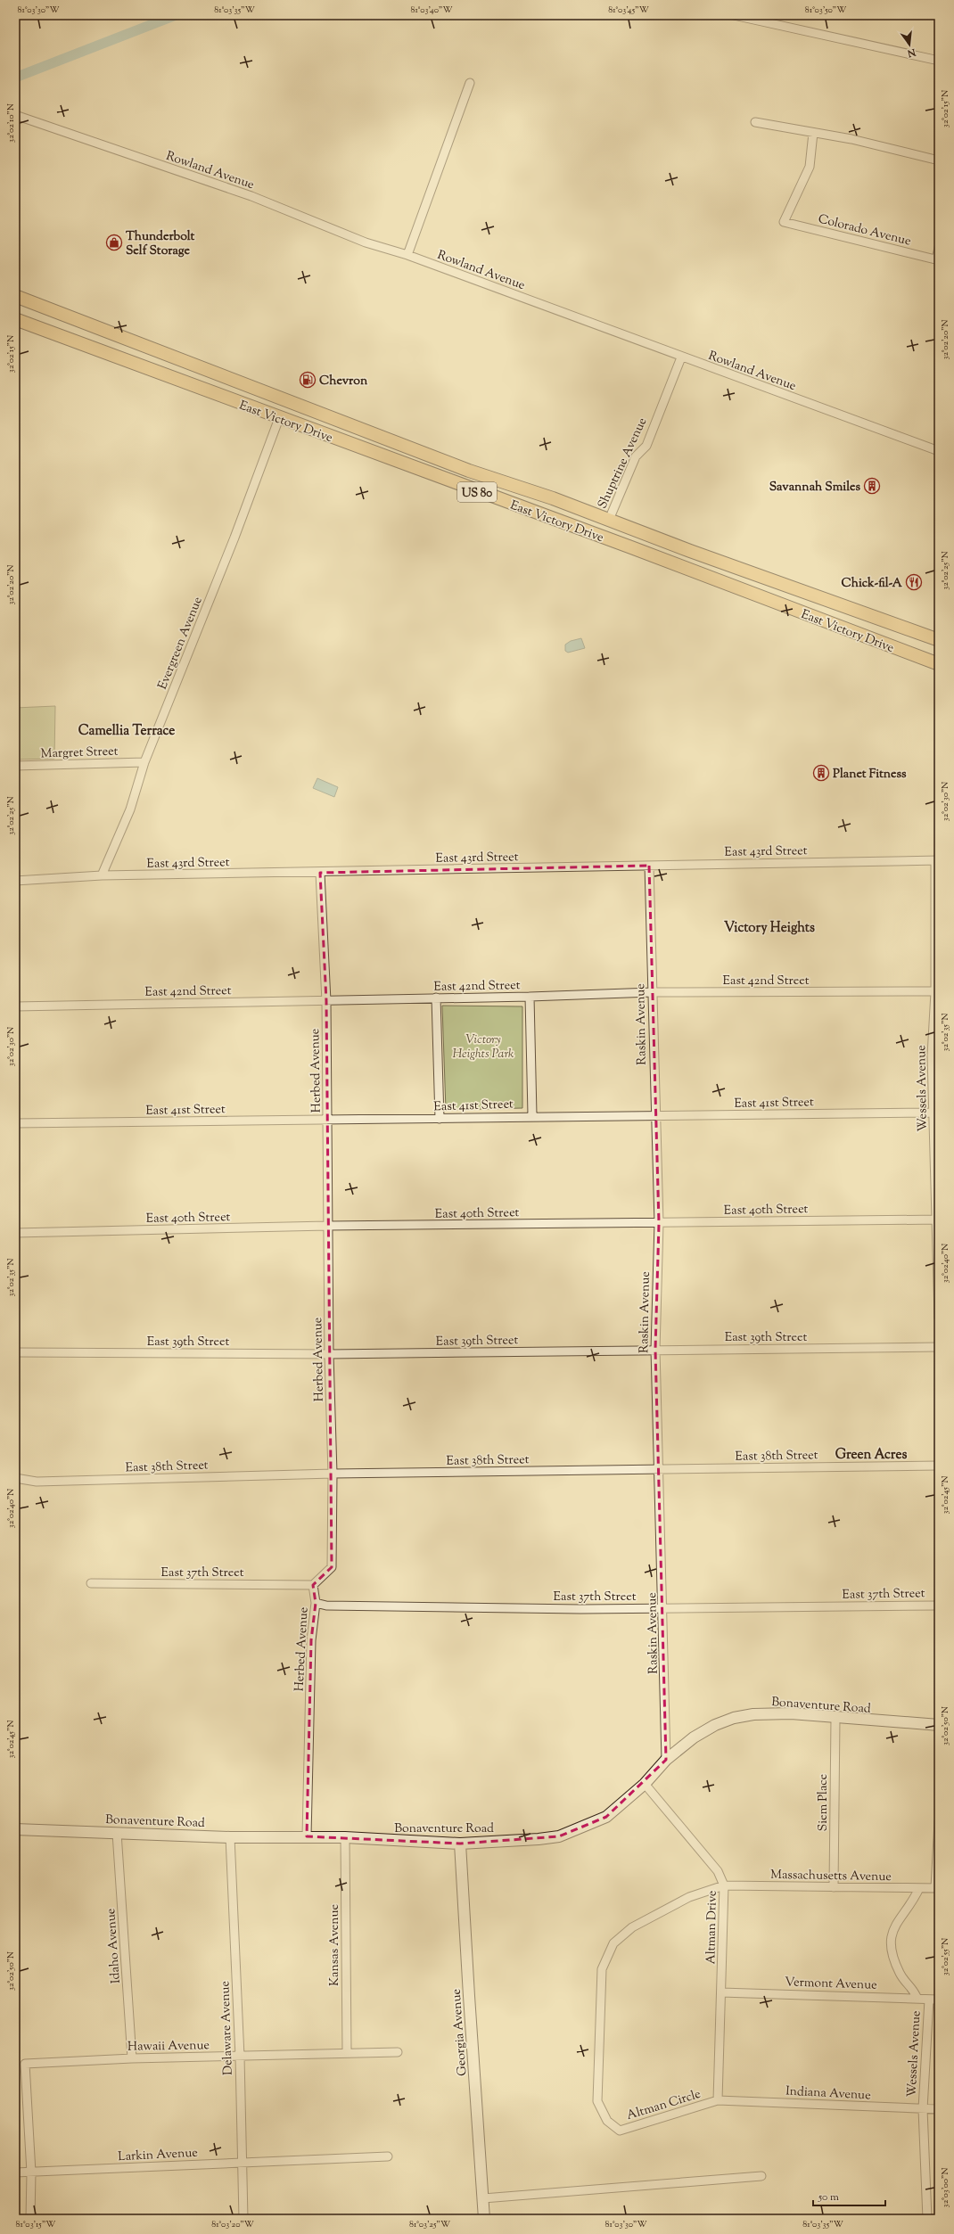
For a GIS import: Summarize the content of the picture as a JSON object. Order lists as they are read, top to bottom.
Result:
{
  "streets": {
    "main road": ["East Victory Drive", "US 80"],
    "street": [
      "Rowland Avenue",
      "Colorado Avenue",
      "Shuptrine Avenue",
      "Evergreen Avenue",
      "Margret Street",
      "East 43rd Street",
      "East 42nd Street",
      "Raskin Avenue",
      "Herbed Avenue",
      "Wessels Avenue",
      "East 41st Street",
      "East 40th Street",
      "East 39th Street",
      "East 38th Street",
      "East 37th Street",
      "Bonaventure Road",
      "Siem Place",
      "Massachusetts Avenue",
      "Altman Drive",
      "Kansas Avenue",
      "Idaho Avenue",
      "Vermont Avenue",
      "Delaware Avenue",
      "Georgia Avenue",
      "Hawaii Avenue",
      "Indiana Avenue",
      "Altman Circle",
      "Larkin Avenue"
    ]
  },
  "crossings": [
    ["Rowland Avenue", "Shuptrine Avenue"],
    ["East Victory Drive", "Shuptrine Avenue"],
    ["East Victory Drive", "Evergreen Avenue"],
    ["Evergreen Avenue", "Margret Street"],
    ["Evergreen Avenue", "East 43rd Street"],
    ["East 43rd Street", "Raskin Avenue"],
    ["East 43rd Street", "Herbed Avenue"],
    ["East 43rd Street", "Wessels Avenue"],
    ["East 42nd Street", "Raskin Avenue"],
    ["East 42nd Street", "Herbed Avenue"],
    ["East 42nd Street", "Wessels Avenue"],
    ["Raskin Avenue", "East 41st Street"],
    ["Raskin Avenue", "East 40th Street"],
    ["Raskin Avenue", "East 39th Street"],
    ["Raskin Avenue", "East 38th Street"],
    ["Raskin Avenue", "East 37th Street"],
    ["Raskin Avenue", "Bonaventure Road"],
    ["Herbed Avenue", "East 41st Street"],
    ["Herbed Avenue", "East 40th Street"],
    ["Herbed Avenue", "East 39th Street"],
    ["Herbed Avenue", "East 38th Street"],
    ["Herbed Avenue", "East 37th Street"],
    ["Herbed Avenue", "Bonaventure Road"],
    ["Wessels Avenue", "East 41st Street"],
    ["Wessels Avenue", "East 40th Street"],
    ["Wessels Avenue", "Massachusetts Avenue"],
    ["Wessels Avenue", "Vermont Avenue"],
    ["Wessels Avenue", "Indiana Avenue"],
    ["Bonaventure Road", "Siem Place"],
    ["Bonaventure Road", "Altman Drive"],
    ["Bonaventure Road", "Kansas Avenue"],
    ["Bonaventure Road", "Idaho Avenue"],
    ["Bonaventure Road", "Delaware Avenue"],
    ["Bonaventure Road", "Georgia Avenue"],
    ["Siem Place", "Massachusetts Avenue"],
    ["Massachusetts Avenue", "Altman Drive"],
    ["Massachusetts Avenue", "Altman Circle"],
    ["Altman Drive", "Vermont Avenue"],
    ["Altman Drive", "Indiana Avenue"],
    ["Altman Drive", "Altman Circle"],
    ["Kansas Avenue", "Hawaii Avenue"],
    ["Idaho Avenue", "Hawaii Avenue"],
    ["Delaware Avenue", "Hawaii Avenue"],
    ["Delaware Avenue", "Larkin Avenue"],
    ["Hawaii Avenue", "Larkin Avenue"],
    ["Indiana Avenue", "Altman Circle"]
  ],
  "districts": ["Camellia Terrace", "Victory Heights", "Green Acres"],
  "parks": ["Victory Heights Park"],
  "places": {
    "shop": ["Thunderbolt Self Storage"],
    "fuel station": ["Chevron"],
    "building": ["Savannah Smiles", "Planet Fitness"],
    "restaurant": ["Chick-fil-A"]
  },
  "scale_bar": "50 m",
  "north": "bottom",
  "coordinates": [
    "81°03'30\"W",
    "81°03'35\"W",
    "81°03'40\"W",
    "81°03'45\"W",
    "81°03'50\"W",
    "32°02'15\"N",
    "32°02'10\"N",
    "32°02'20\"N",
    "32°02'25\"N",
    "32°02'30\"N",
    "32°02'35\"N",
    "32°02'40\"N",
    "32°02'45\"N",
    "32°02'50\"N",
    "32°02'55\"N",
    "32°03'00\"N",
    "81°03'15\"W",
    "81°03'20\"W",
    "81°03'25\"W"
  ]
}
